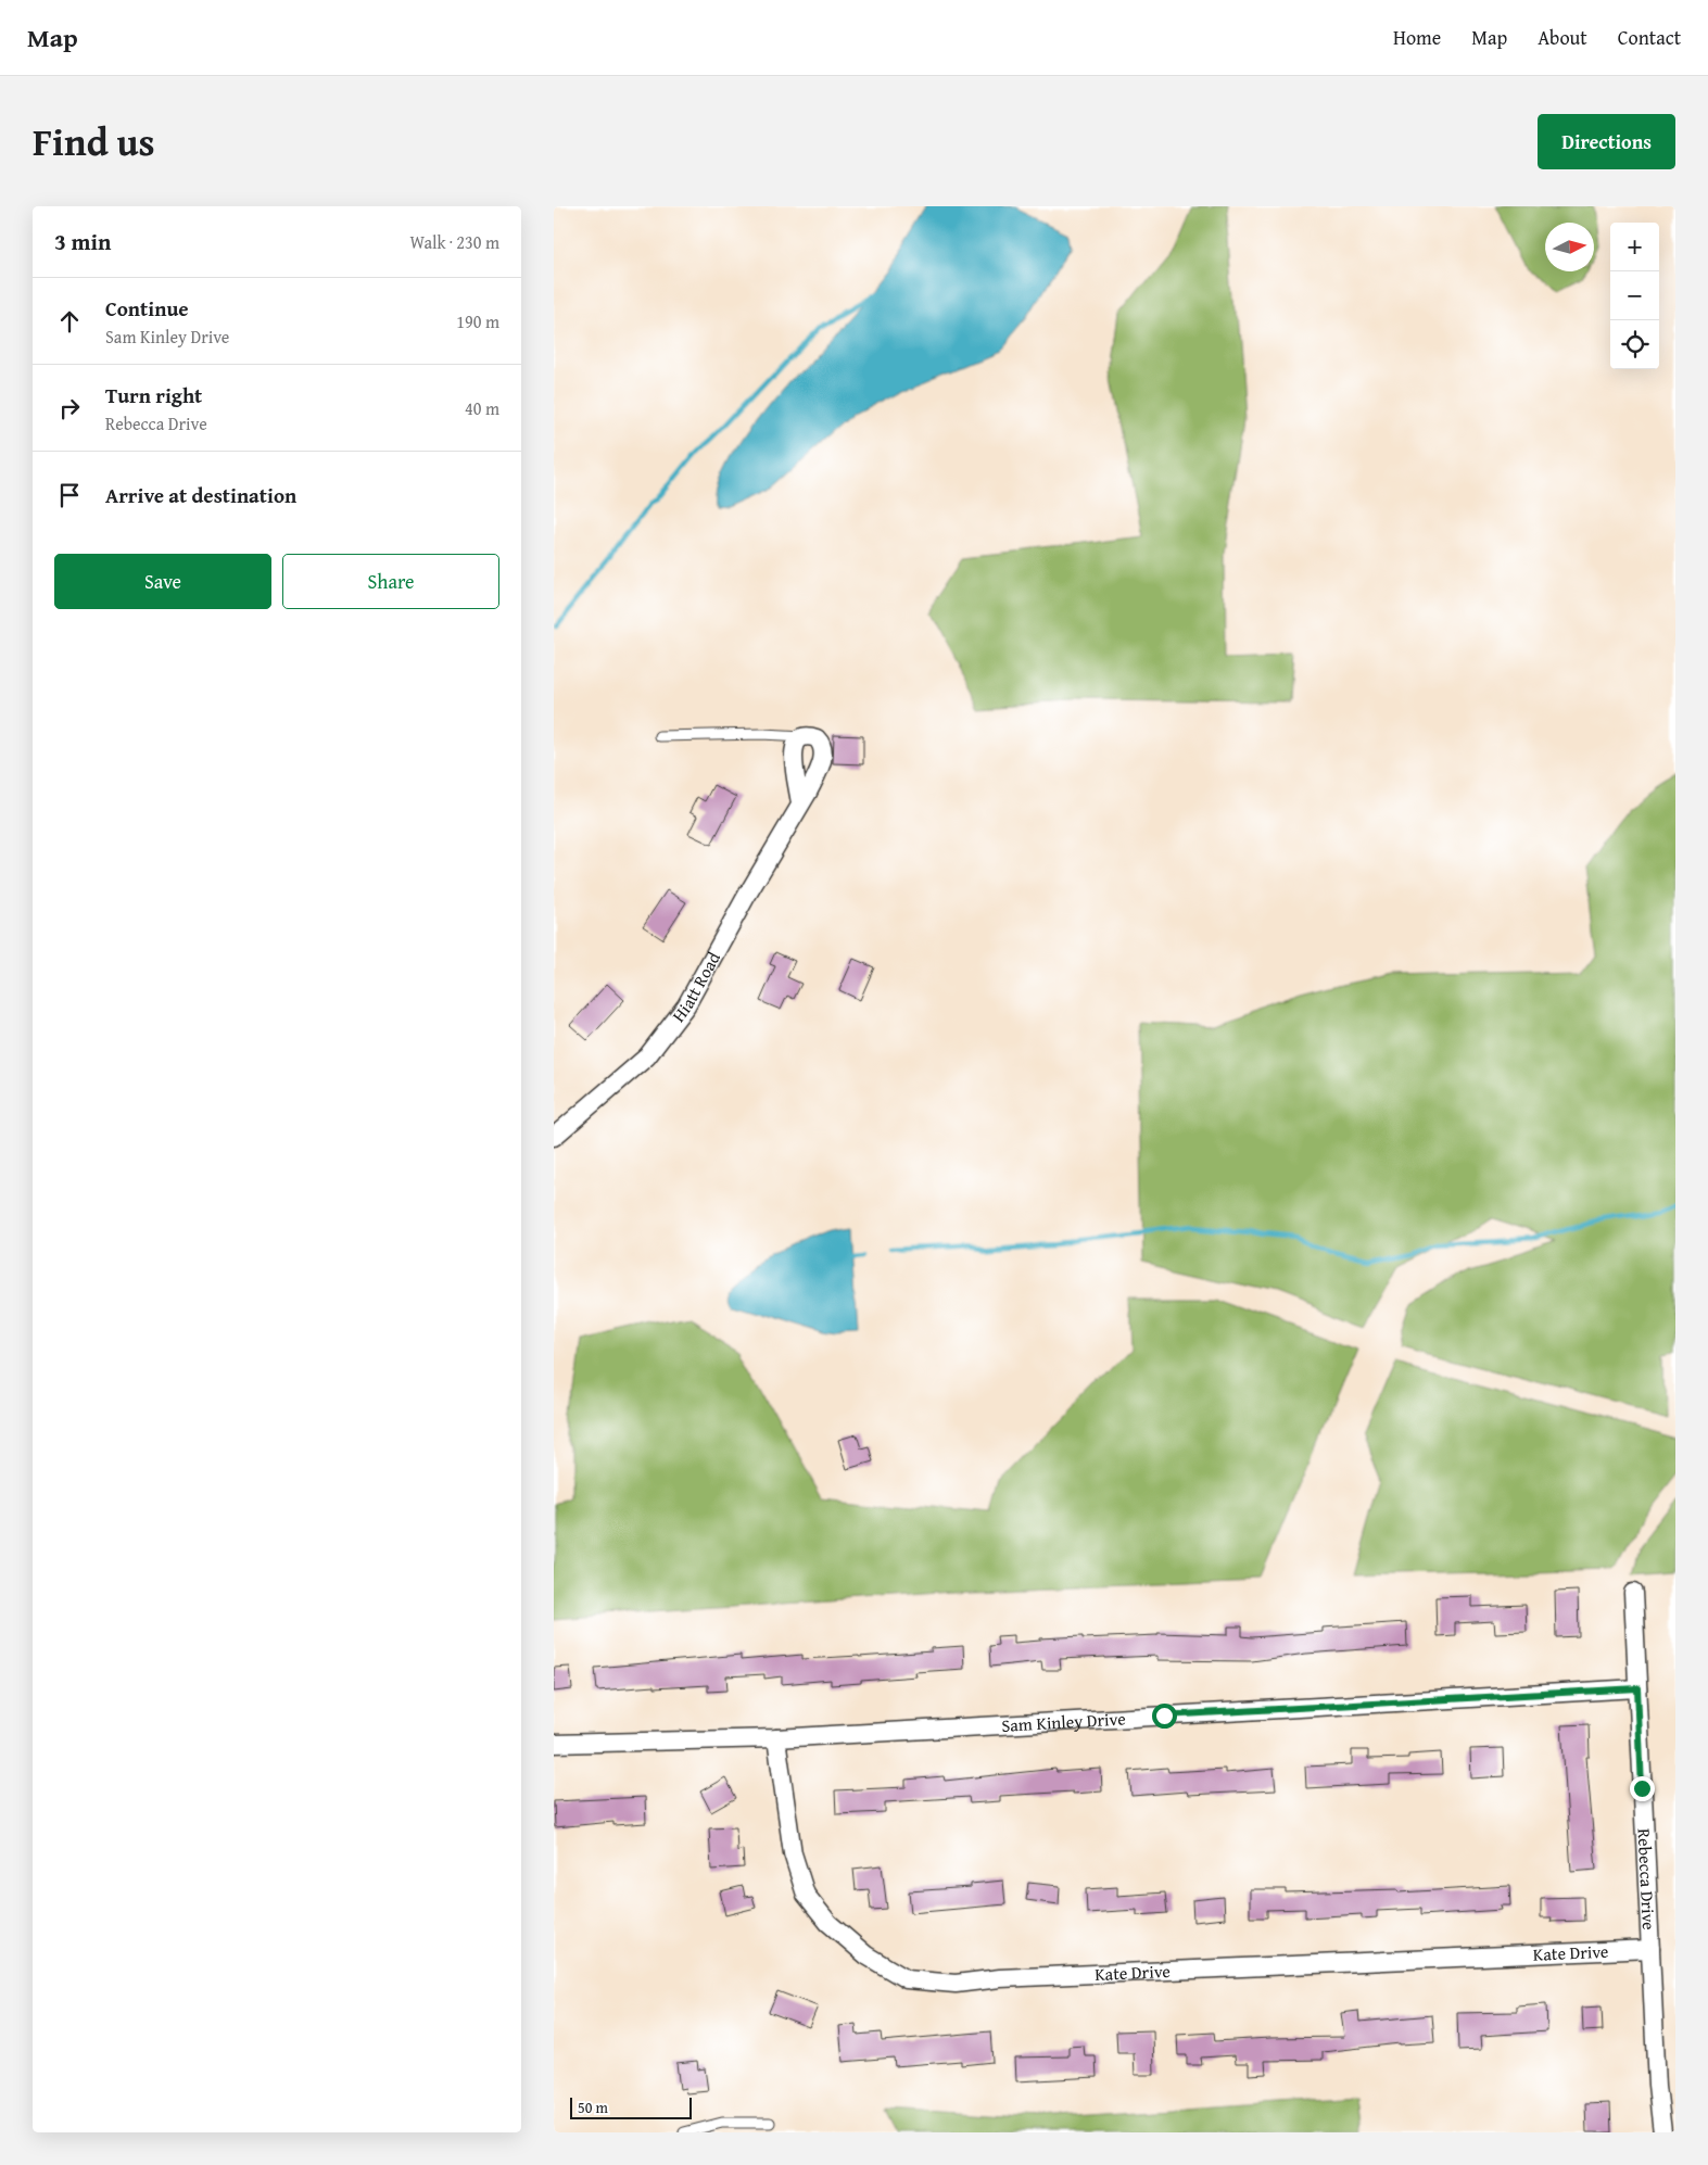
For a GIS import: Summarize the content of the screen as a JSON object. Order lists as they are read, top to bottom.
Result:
{
  "streets": {
    "street": [
      "Hiatt Road",
      "Sam Kinley Drive",
      "Rebecca Drive",
      "Kate Drive"
    ]
  },
  "crossings": [
    ["Sam Kinley Drive", "Rebecca Drive"],
    ["Sam Kinley Drive", "Kate Drive"],
    ["Rebecca Drive", "Kate Drive"]
  ],
  "scale_bar": "50 m",
  "north": "right",
  "page": {
    "header": "Map",
    "nav": [
      "Home",
      "Map",
      "About",
      "Contact"
    ],
    "title": "Find us",
    "buttons": [
      "Directions",
      ["Save", "Share"]
    ],
    "heading": ["3 min", "Walk · 230 m"],
    "map_buttons": ["+", "−"],
    "list": [
      ["Continue", "Sam Kinley Drive", "190 m"],
      ["Turn right", "Rebecca Drive", "40 m"],
      "Arrive at destination"
    ],
    "scale": "50 m"
  }
}
